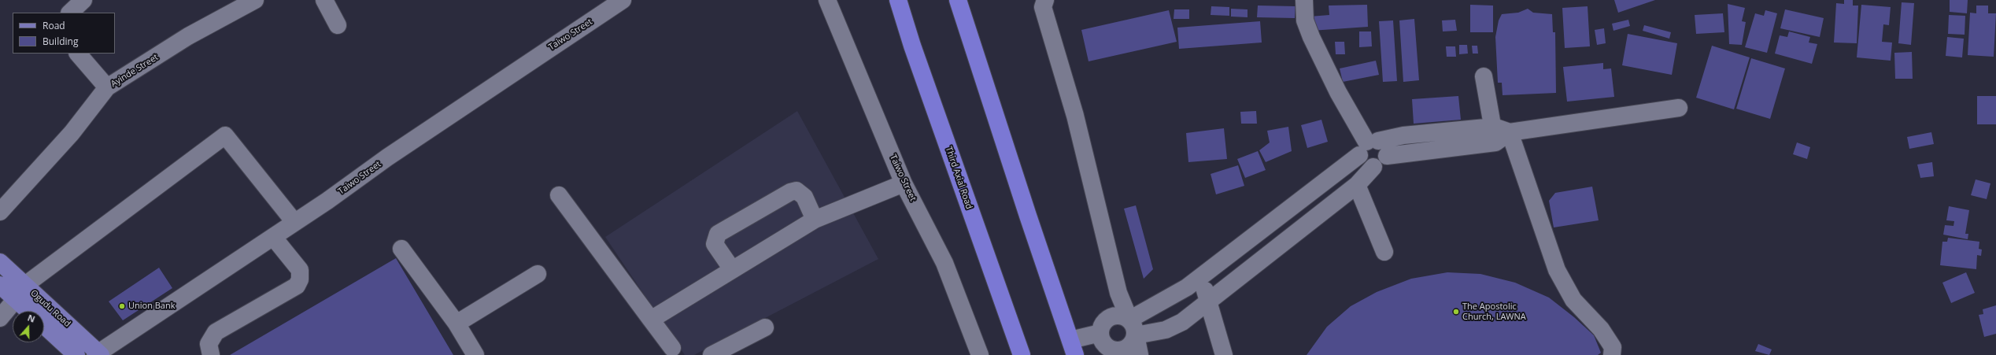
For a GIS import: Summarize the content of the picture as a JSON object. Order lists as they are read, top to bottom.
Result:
{
  "streets": {
    "highway": ["Third Axial Road"],
    "main road": ["Ogudu Road"],
    "street": ["Taiwo Street", "Ayinde Street"]
  },
  "crossings": [
    ["Taiwo Street", "Ogudu Road"]
  ],
  "places": ["Union Bank", "The Apostolic Church, LAWNA"],
  "legend": ["Road", "Building"],
  "north": "top"
}
